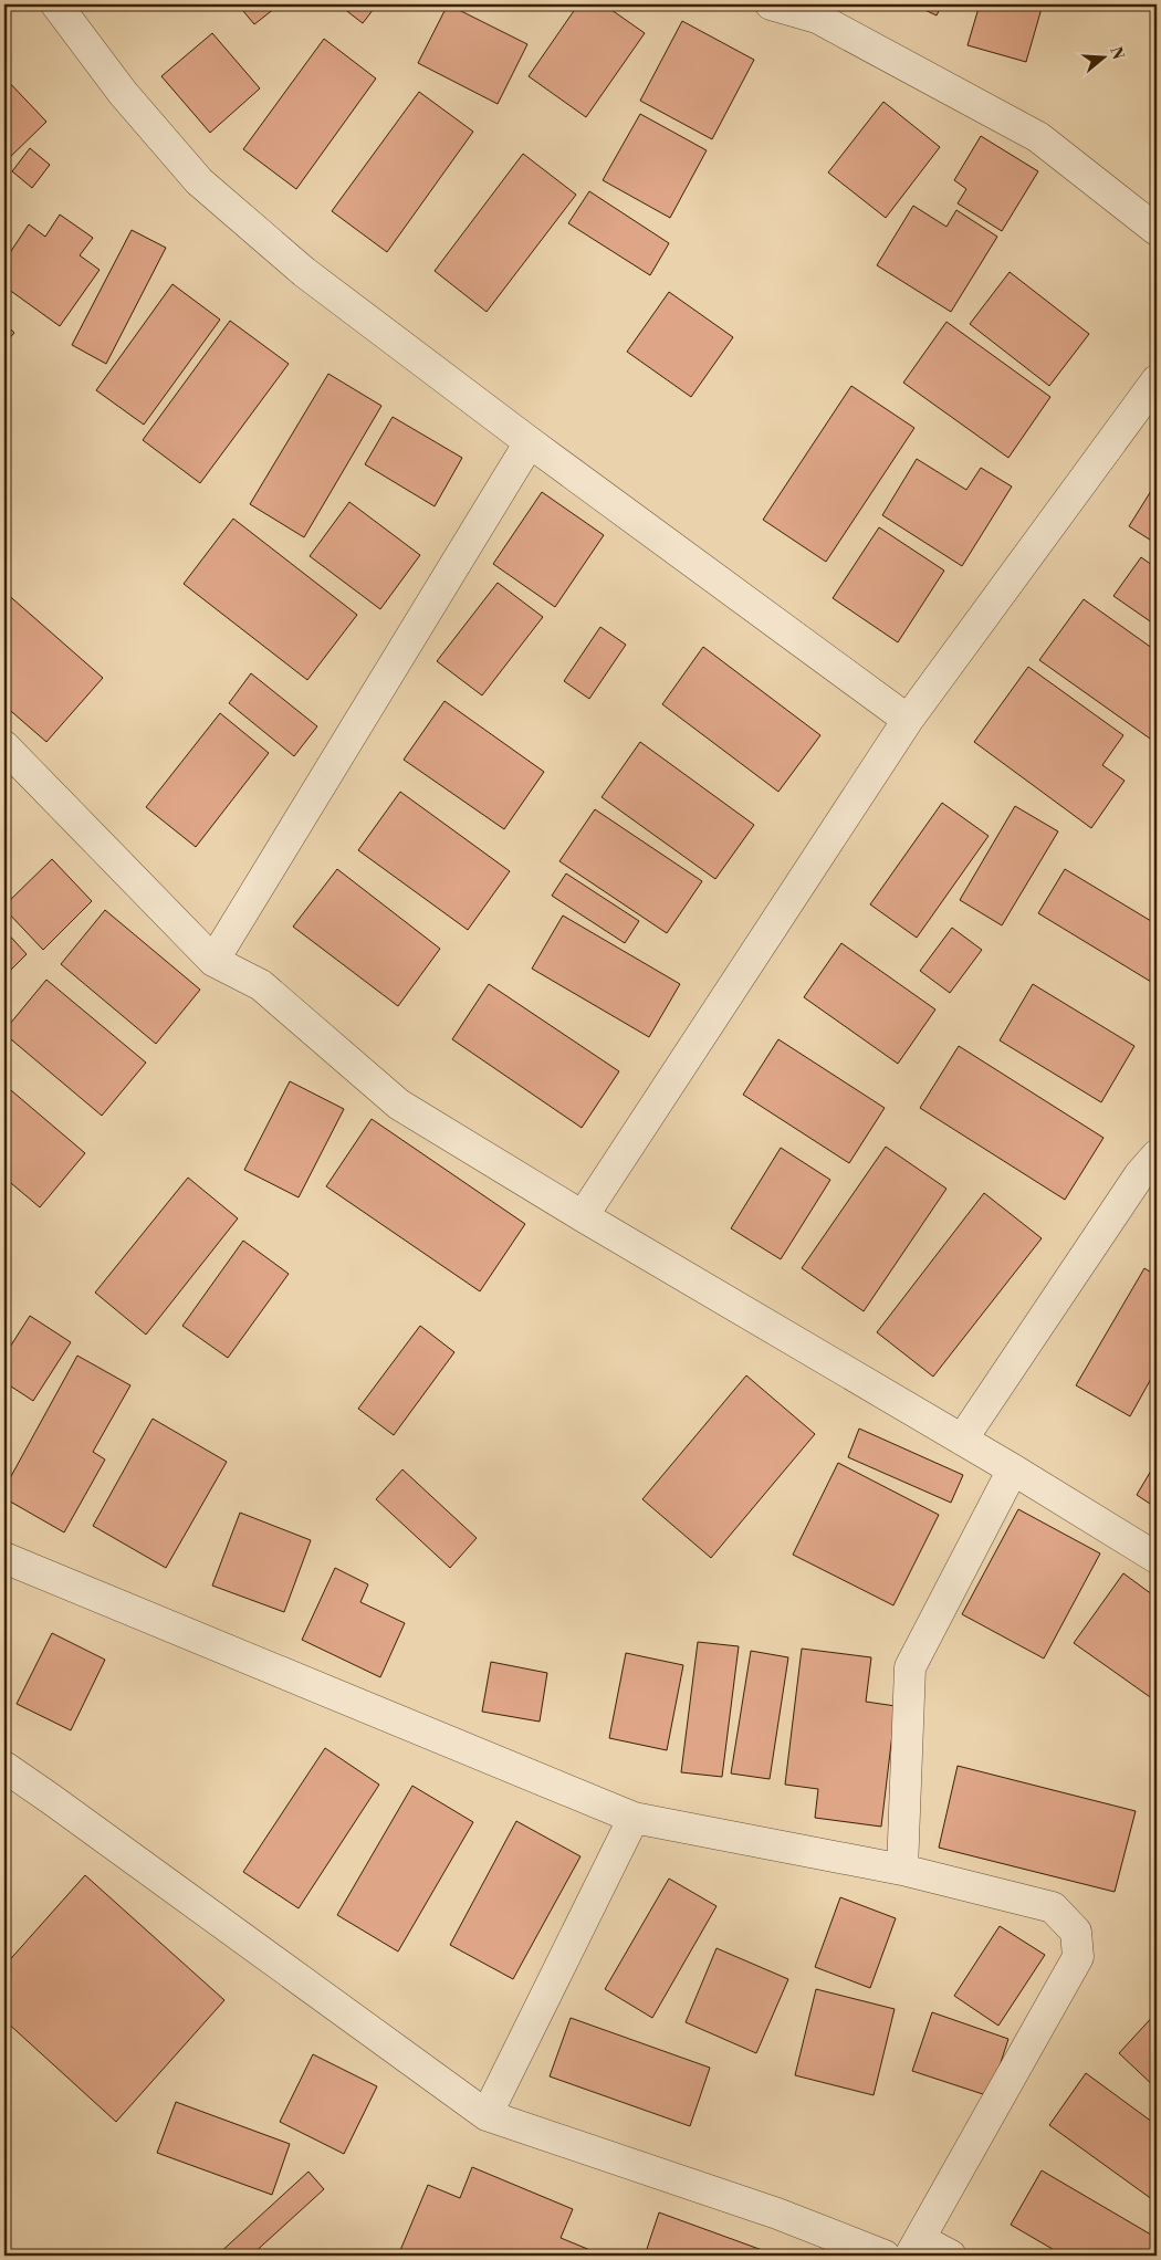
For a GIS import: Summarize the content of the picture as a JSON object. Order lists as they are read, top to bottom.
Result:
{
  "north": "right"
}
